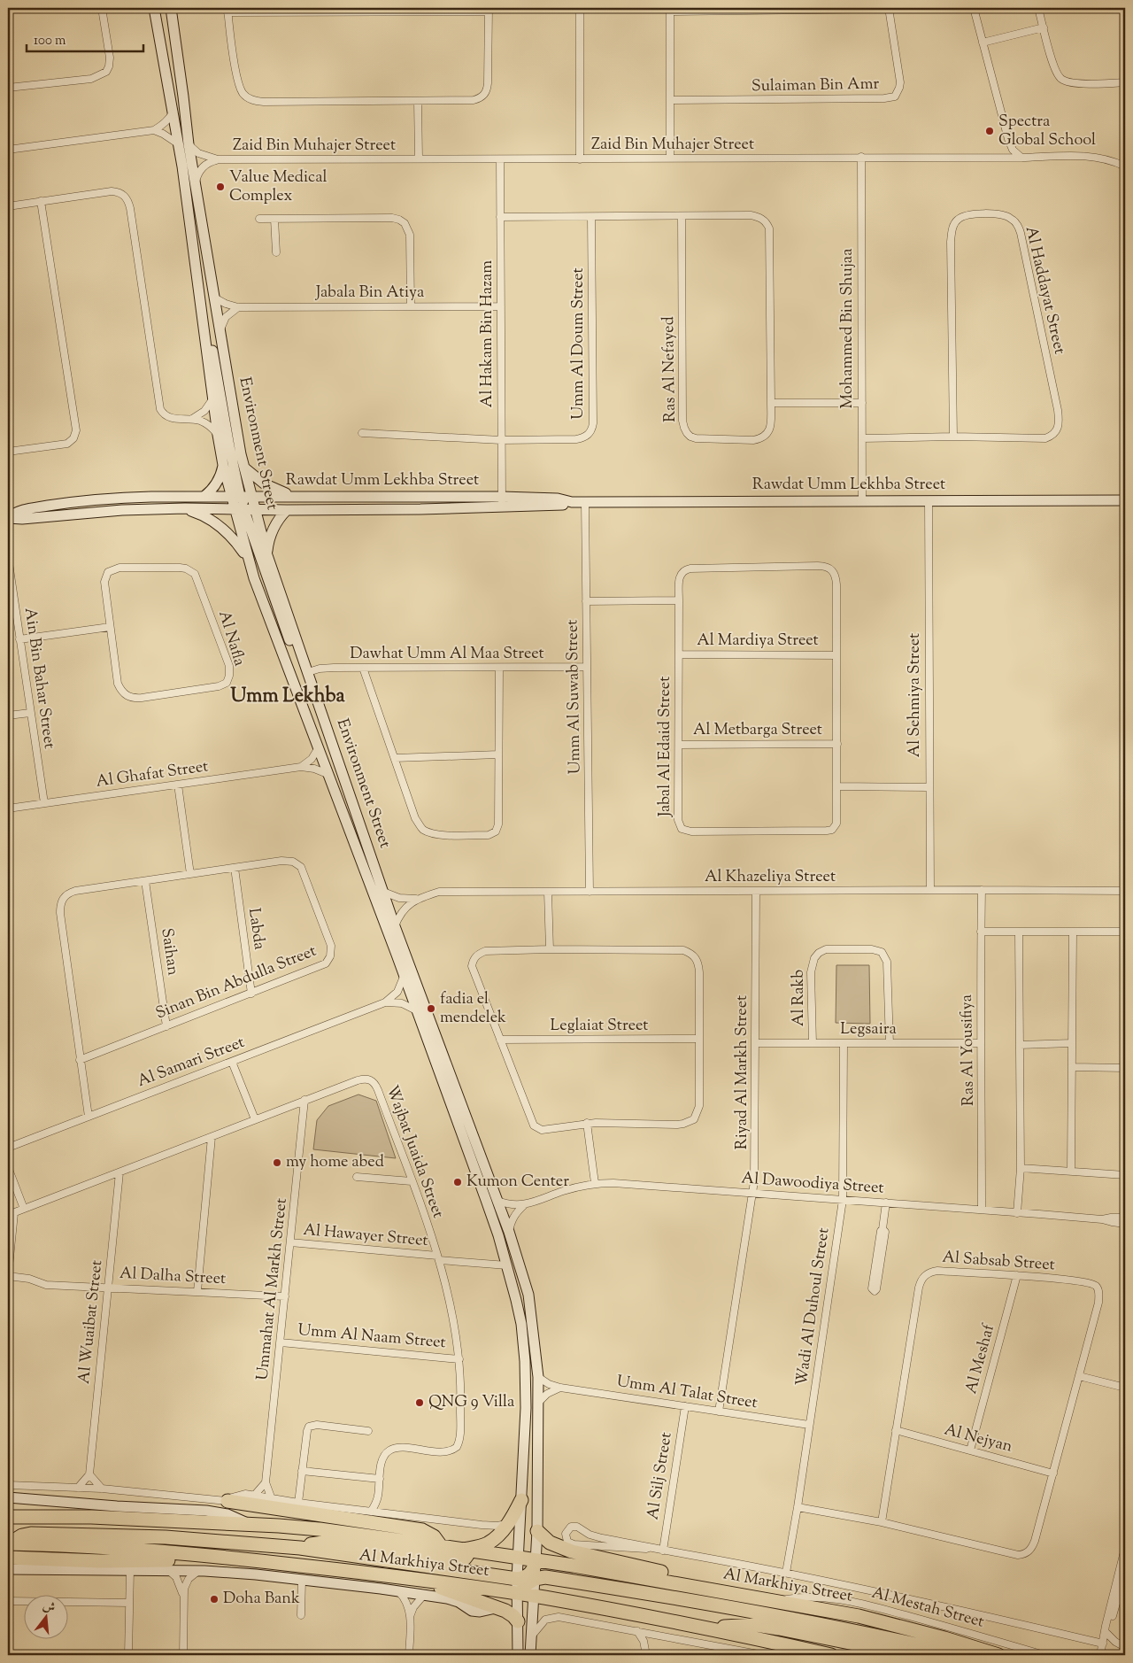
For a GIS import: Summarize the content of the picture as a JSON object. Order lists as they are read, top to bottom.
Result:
{
  "streets": {
    "highway": ["Al Markhiya Street"],
    "street": [
      "Sulaiman Bin Amr",
      "Zaid Bin Muhajer Street",
      "Al Haddayat Street",
      "Jabala Bin Atiya",
      "Mohammed Bin Shujaa",
      "Al Hakam Bin Hazam",
      "Umm Al Doum Street",
      "Ras Al Nefayed",
      "Environment Street",
      "Rawdat Umm Lekhba Street",
      "Al Nafla",
      "Al Mardiya Street",
      "Dawhat Umm Al Maa Street",
      "Ain Bin Bahar Street",
      "Al Sehmiya Street",
      "Umm Al Suwab Street",
      "Al Metbarga Street",
      "Jabal Al Edaid Street",
      "Al Ghafat Street",
      "Al Khazeliya Street",
      "Labda",
      "Saihan",
      "Sinan Bin Abdulla Street",
      "Al Rakb",
      "Leglaiat Street",
      "Legsaira",
      "Ras Al Yousifiya",
      "Al Samari Street",
      "Riyad Al Markh Street",
      "Wajbat Juaida Street",
      "Al Dawoodiya Street",
      "Al Hawayer Street",
      "Al Sabsab Street",
      "Al Dalha Street",
      "Ummahat Al Markh Street",
      "Wadi Al Duhoul Street",
      "Al Wuaibat Street",
      "Umm Al Naam Street",
      "Al Meshaf",
      "Umm Al Talat Street",
      "Al Nejyan",
      "Al Silj Street",
      "Al Mestah Street"
    ]
  },
  "crossings": [
    ["Zaid Bin Muhajer Street", "Mohammed Bin Shujaa"],
    ["Zaid Bin Muhajer Street", "Al Hakam Bin Hazam"],
    ["Zaid Bin Muhajer Street", "Environment Street"],
    ["Al Haddayat Street", "Mohammed Bin Shujaa"],
    ["Jabala Bin Atiya", "Al Hakam Bin Hazam"],
    ["Jabala Bin Atiya", "Environment Street"],
    ["Mohammed Bin Shujaa", "Rawdat Umm Lekhba Street"],
    ["Al Hakam Bin Hazam", "Umm Al Doum Street"],
    ["Al Hakam Bin Hazam", "Ras Al Nefayed"],
    ["Al Hakam Bin Hazam", "Rawdat Umm Lekhba Street"],
    ["Umm Al Doum Street", "Ras Al Nefayed"],
    ["Environment Street", "Rawdat Umm Lekhba Street"],
    ["Environment Street", "Dawhat Umm Al Maa Street"],
    ["Environment Street", "Al Ghafat Street"],
    ["Environment Street", "Al Khazeliya Street"],
    ["Environment Street", "Al Samari Street"],
    ["Environment Street", "Al Dawoodiya Street"],
    ["Environment Street", "Al Hawayer Street"],
    ["Environment Street", "Umm Al Talat Street"],
    ["Environment Street", "Al Markhiya Street"],
    ["Rawdat Umm Lekhba Street", "Al Sehmiya Street"],
    ["Rawdat Umm Lekhba Street", "Umm Al Suwab Street"],
    ["Al Mardiya Street", "Jabal Al Edaid Street"],
    ["Dawhat Umm Al Maa Street", "Umm Al Suwab Street"],
    ["Ain Bin Bahar Street", "Al Ghafat Street"],
    ["Al Sehmiya Street", "Al Khazeliya Street"],
    ["Umm Al Suwab Street", "Al Khazeliya Street"],
    ["Al Metbarga Street", "Jabal Al Edaid Street"],
    ["Al Khazeliya Street", "Ras Al Yousifiya"],
    ["Al Khazeliya Street", "Riyad Al Markh Street"],
    ["Labda", "Sinan Bin Abdulla Street"],
    ["Saihan", "Sinan Bin Abdulla Street"],
    ["Sinan Bin Abdulla Street", "Al Samari Street"],
    ["Al Rakb", "Legsaira"],
    ["Legsaira", "Ras Al Yousifiya"],
    ["Legsaira", "Riyad Al Markh Street"],
    ["Legsaira", "Wadi Al Duhoul Street"],
    ["Ras Al Yousifiya", "Al Dawoodiya Street"],
    ["Riyad Al Markh Street", "Al Dawoodiya Street"],
    ["Riyad Al Markh Street", "Umm Al Talat Street"],
    ["Wajbat Juaida Street", "Al Hawayer Street"],
    ["Wajbat Juaida Street", "Ummahat Al Markh Street"],
    ["Wajbat Juaida Street", "Al Wuaibat Street"],
    ["Wajbat Juaida Street", "Umm Al Naam Street"],
    ["Al Dawoodiya Street", "Wadi Al Duhoul Street"],
    ["Al Hawayer Street", "Ummahat Al Markh Street"],
    ["Al Sabsab Street", "Wadi Al Duhoul Street"],
    ["Al Sabsab Street", "Al Meshaf"],
    ["Al Sabsab Street", "Al Nejyan"],
    ["Al Dalha Street", "Ummahat Al Markh Street"],
    ["Al Dalha Street", "Al Wuaibat Street"],
    ["Ummahat Al Markh Street", "Umm Al Naam Street"],
    ["Wadi Al Duhoul Street", "Umm Al Talat Street"],
    ["Wadi Al Duhoul Street", "Al Markhiya Street"],
    ["Al Meshaf", "Al Nejyan"],
    ["Umm Al Talat Street", "Al Silj Street"],
    ["Al Silj Street", "Al Markhiya Street"],
    ["Al Markhiya Street", "Al Mestah Street"]
  ],
  "districts": ["Umm Lekhba"],
  "places": [
    "Spectra Global School",
    "Value Medical Complex",
    "fadia el mendelek",
    "my home abed",
    "Kumon Center",
    "QNG 9 Villa",
    "Doha Bank"
  ],
  "scale_bar": "100 m",
  "north": "top"
}
